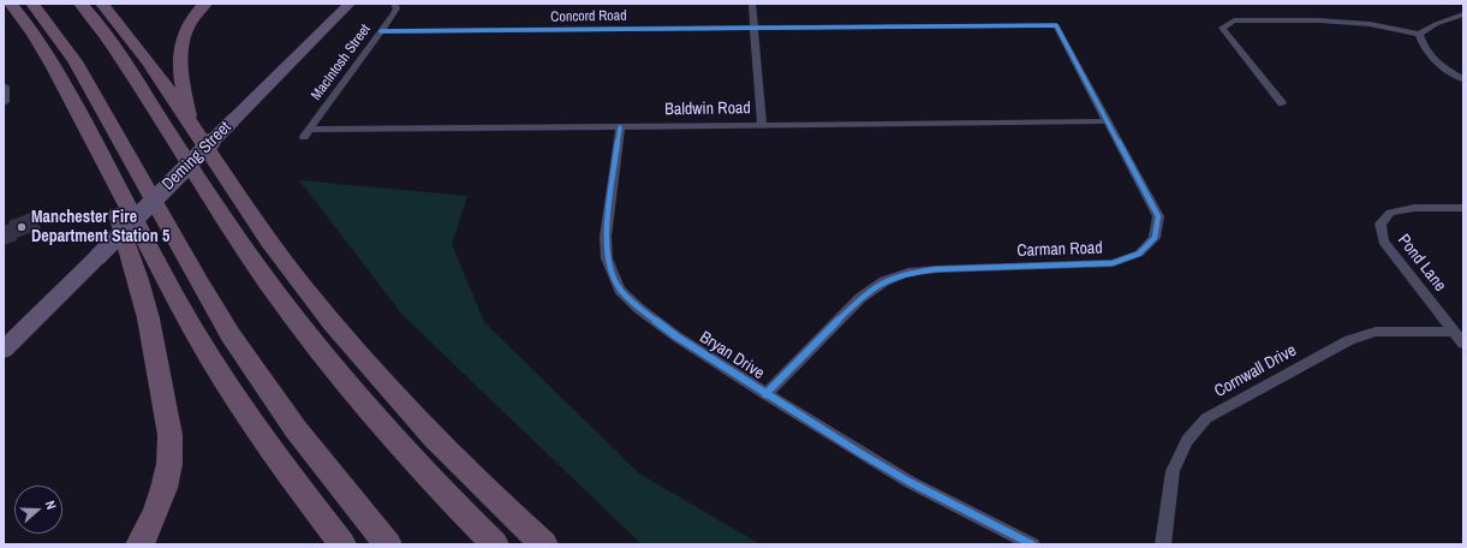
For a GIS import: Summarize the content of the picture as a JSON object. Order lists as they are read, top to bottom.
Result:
{
  "streets": {
    "main road": ["Deming Street"],
    "street": [
      "Concord Road",
      "MacIntosh Street",
      "Baldwin Road",
      "Carman Road",
      "Pond Lane",
      "Bryan Drive",
      "Cornwall Drive"
    ]
  },
  "crossings": [
    ["Concord Road", "MacIntosh Street"],
    ["Concord Road", "Carman Road"],
    ["MacIntosh Street", "Baldwin Road"],
    ["Baldwin Road", "Carman Road"],
    ["Baldwin Road", "Bryan Drive"],
    ["Carman Road", "Bryan Drive"],
    ["Pond Lane", "Cornwall Drive"]
  ],
  "places": ["Manchester Fire Department Station 5"],
  "north": "right"
}
